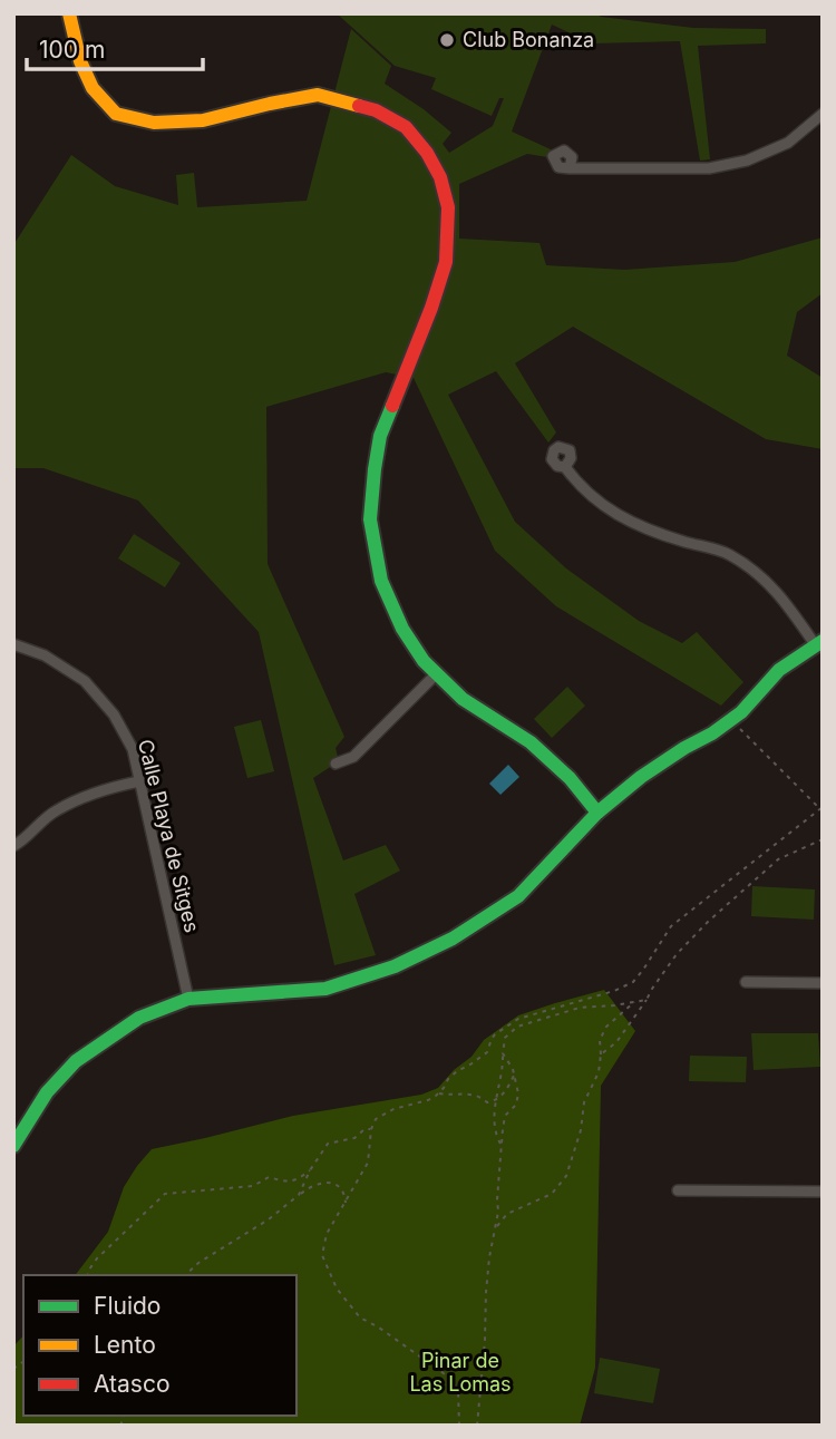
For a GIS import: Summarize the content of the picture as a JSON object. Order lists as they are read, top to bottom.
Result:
{
  "streets": {
    "street": ["Calle Playa de Sitges"]
  },
  "parks": ["Pinar de Las Lomas"],
  "places": ["Club Bonanza"],
  "legend": ["Fluido", "Lento", "Atasco"],
  "scale_bar": "100 m"
}
